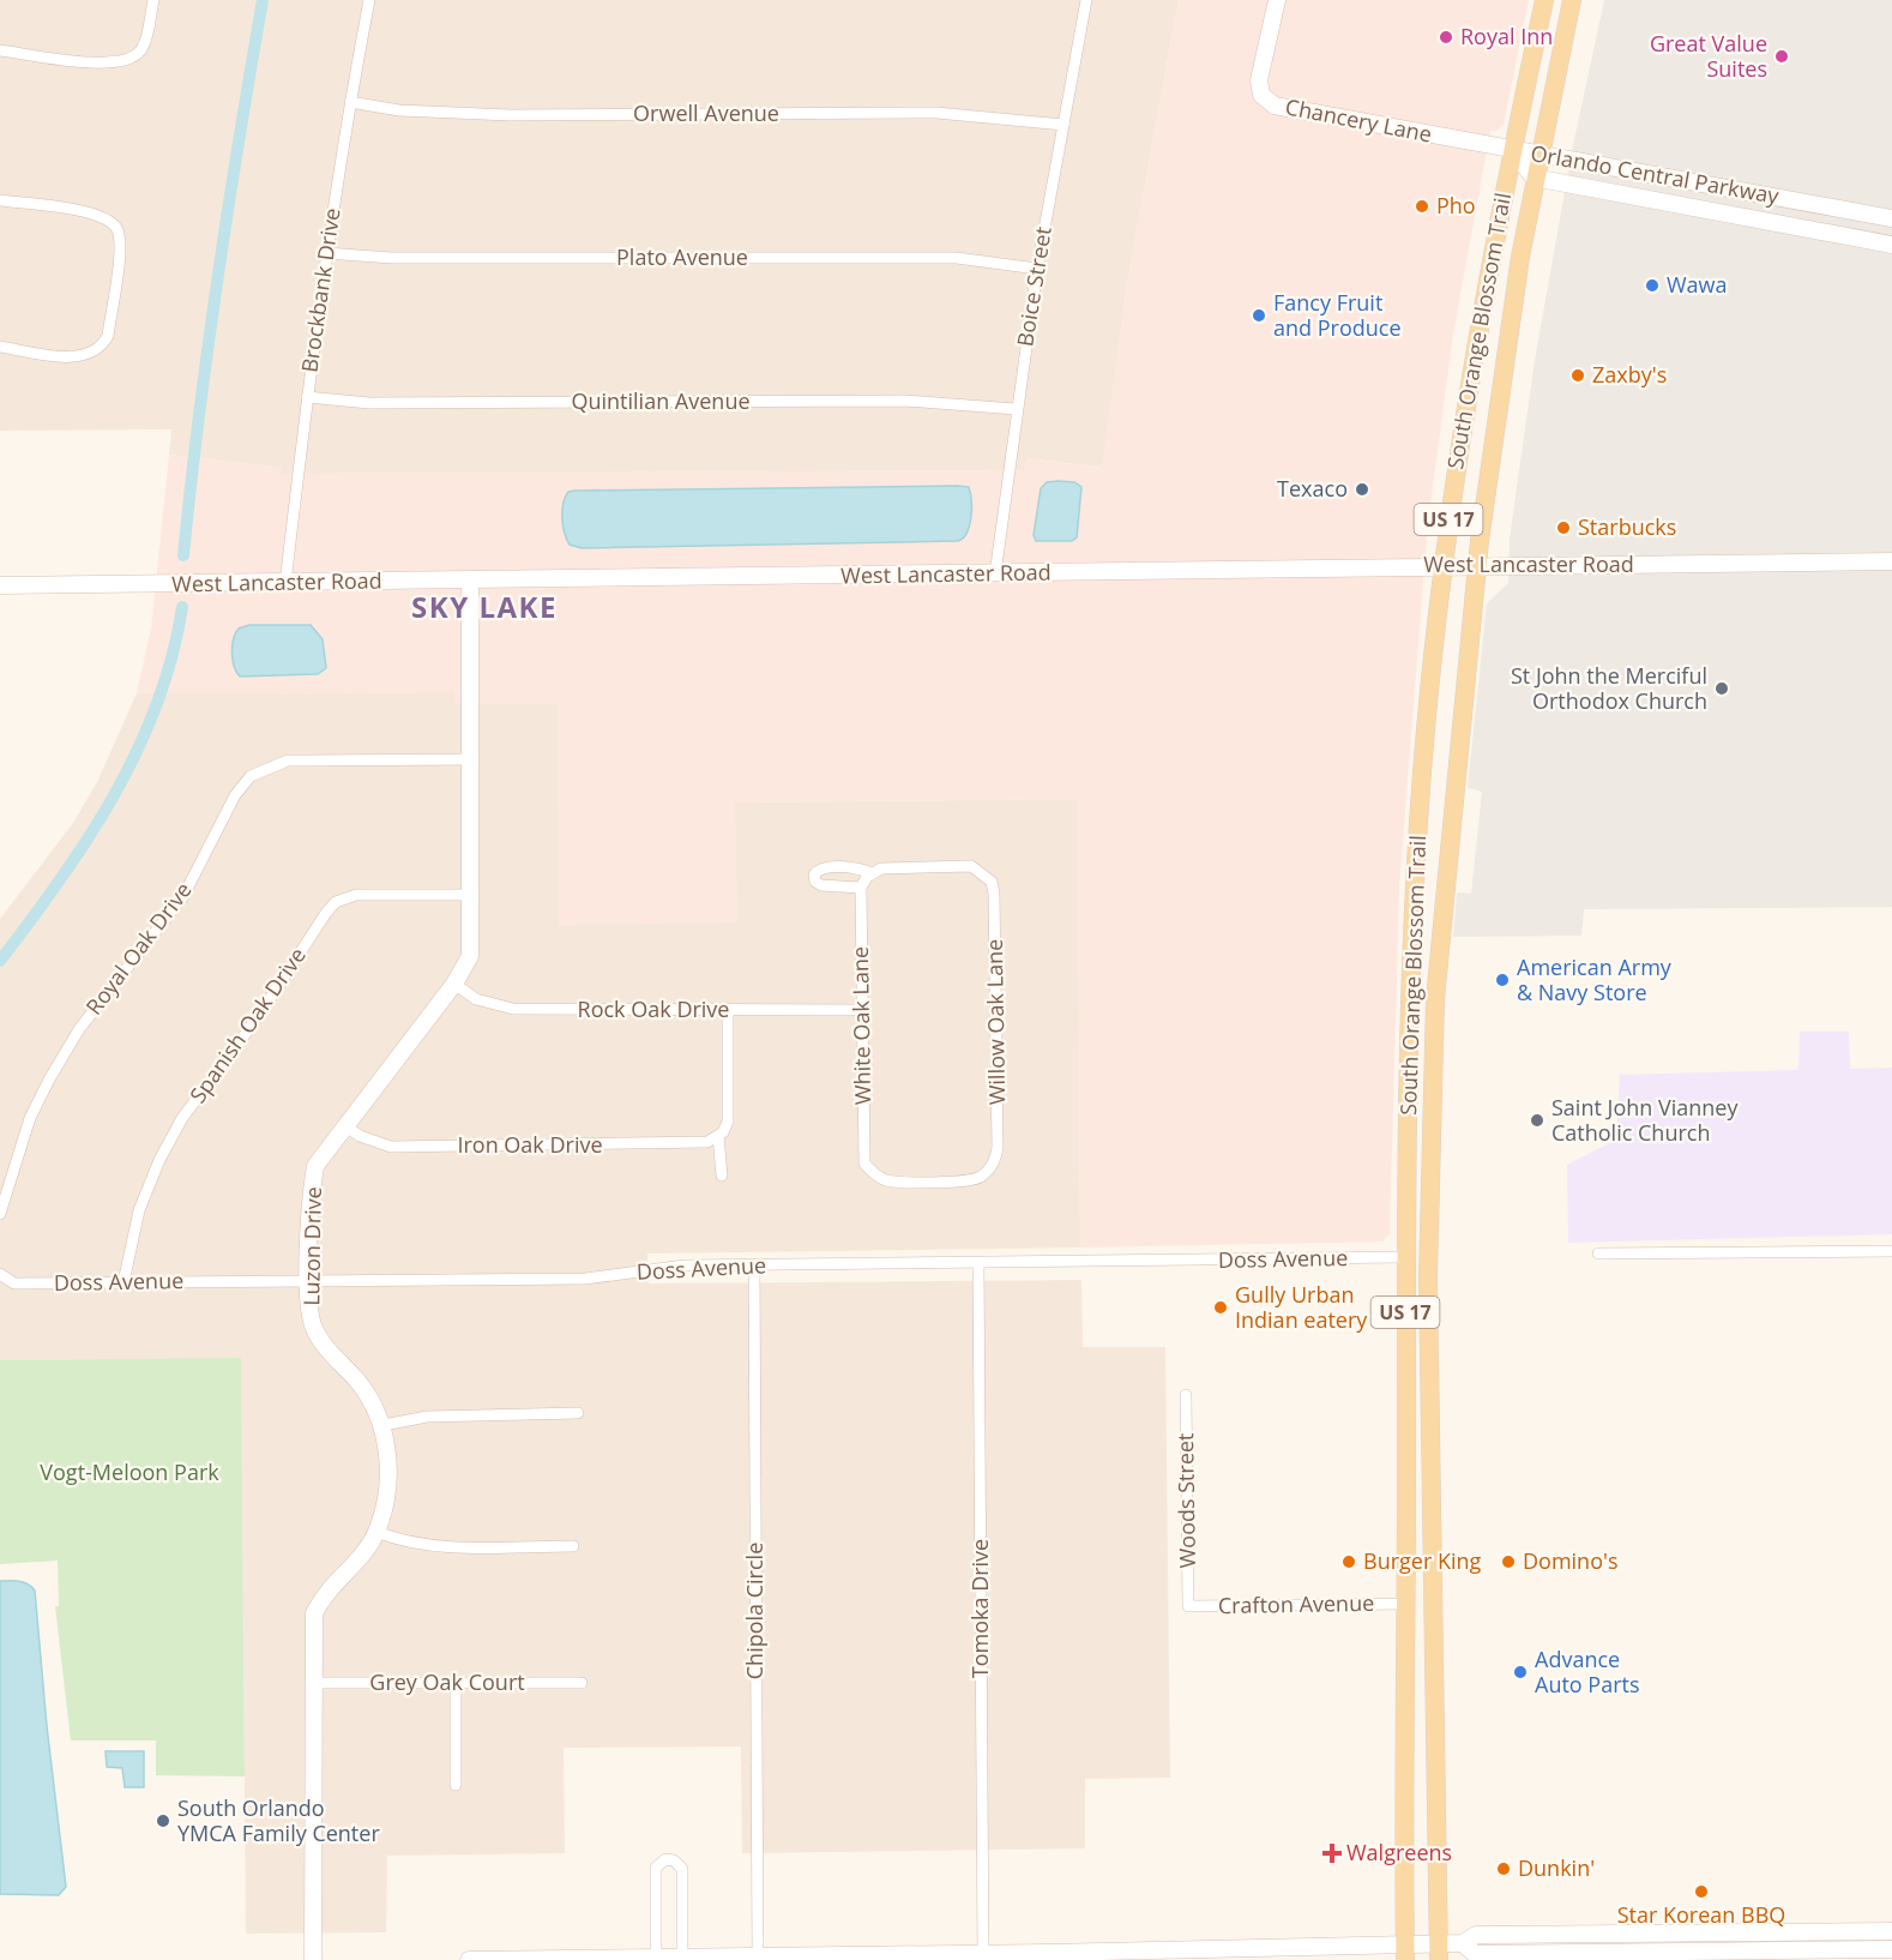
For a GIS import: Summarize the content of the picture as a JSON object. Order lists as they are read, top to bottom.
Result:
{
  "streets": {
    "main road": ["South Orange Blossom Trail", "US 17"],
    "street": [
      "Orwell Avenue",
      "Chancery Lane",
      "Orlando Central Parkway",
      "Plato Avenue",
      "Boice Street",
      "Brockbank Drive",
      "Quintilian Avenue",
      "West Lancaster Road",
      "Royal Oak Drive",
      "Rock Oak Drive",
      "Willow Oak Lane",
      "Spanish Oak Drive",
      "White Oak Lane",
      "Iron Oak Drive",
      "Luzon Drive",
      "Doss Avenue",
      "Woods Street",
      "Crafton Avenue",
      "Tomoka Drive",
      "Chipola Circle",
      "Grey Oak Court"
    ]
  },
  "crossings": [
    ["Orwell Avenue", "Boice Street"],
    ["Orwell Avenue", "Brockbank Drive"],
    ["Chancery Lane", "Orlando Central Parkway"],
    ["Chancery Lane", "South Orange Blossom Trail"],
    ["Orlando Central Parkway", "South Orange Blossom Trail"],
    ["Plato Avenue", "Boice Street"],
    ["Plato Avenue", "Brockbank Drive"],
    ["Boice Street", "Quintilian Avenue"],
    ["Boice Street", "West Lancaster Road"],
    ["Brockbank Drive", "Quintilian Avenue"],
    ["Brockbank Drive", "West Lancaster Road"],
    ["South Orange Blossom Trail", "West Lancaster Road"],
    ["South Orange Blossom Trail", "Doss Avenue"],
    ["South Orange Blossom Trail", "Crafton Avenue"],
    ["West Lancaster Road", "Luzon Drive"],
    ["Royal Oak Drive", "Luzon Drive"],
    ["Rock Oak Drive", "White Oak Lane"],
    ["Rock Oak Drive", "Luzon Drive"],
    ["Willow Oak Lane", "White Oak Lane"],
    ["Spanish Oak Drive", "Luzon Drive"],
    ["Spanish Oak Drive", "Doss Avenue"],
    ["Iron Oak Drive", "Luzon Drive"],
    ["Luzon Drive", "Doss Avenue"],
    ["Luzon Drive", "Grey Oak Court"],
    ["Doss Avenue", "Tomoka Drive"],
    ["Doss Avenue", "Chipola Circle"],
    ["Woods Street", "Crafton Avenue"]
  ],
  "districts": ["SKY LAKE"],
  "parks": ["Vogt-Meloon Park"],
  "places": {
    "other": [
      "Royal Inn",
      "Great Value Suites",
      "Pho",
      "Wawa",
      "Fancy Fruit and Produce",
      "Zaxby's",
      "Texaco",
      "Starbucks",
      "St John the Merciful Orthodox Church",
      "American Army & Navy Store",
      "Saint John Vianney Catholic Church",
      "Gully Urban Indian eatery",
      "Burger King",
      "Domino's",
      "Advance Auto Parts",
      "South Orlando YMCA Family Center",
      "Dunkin'",
      "Star Korean BBQ"
    ],
    "health": ["Walgreens"]
  }
}
